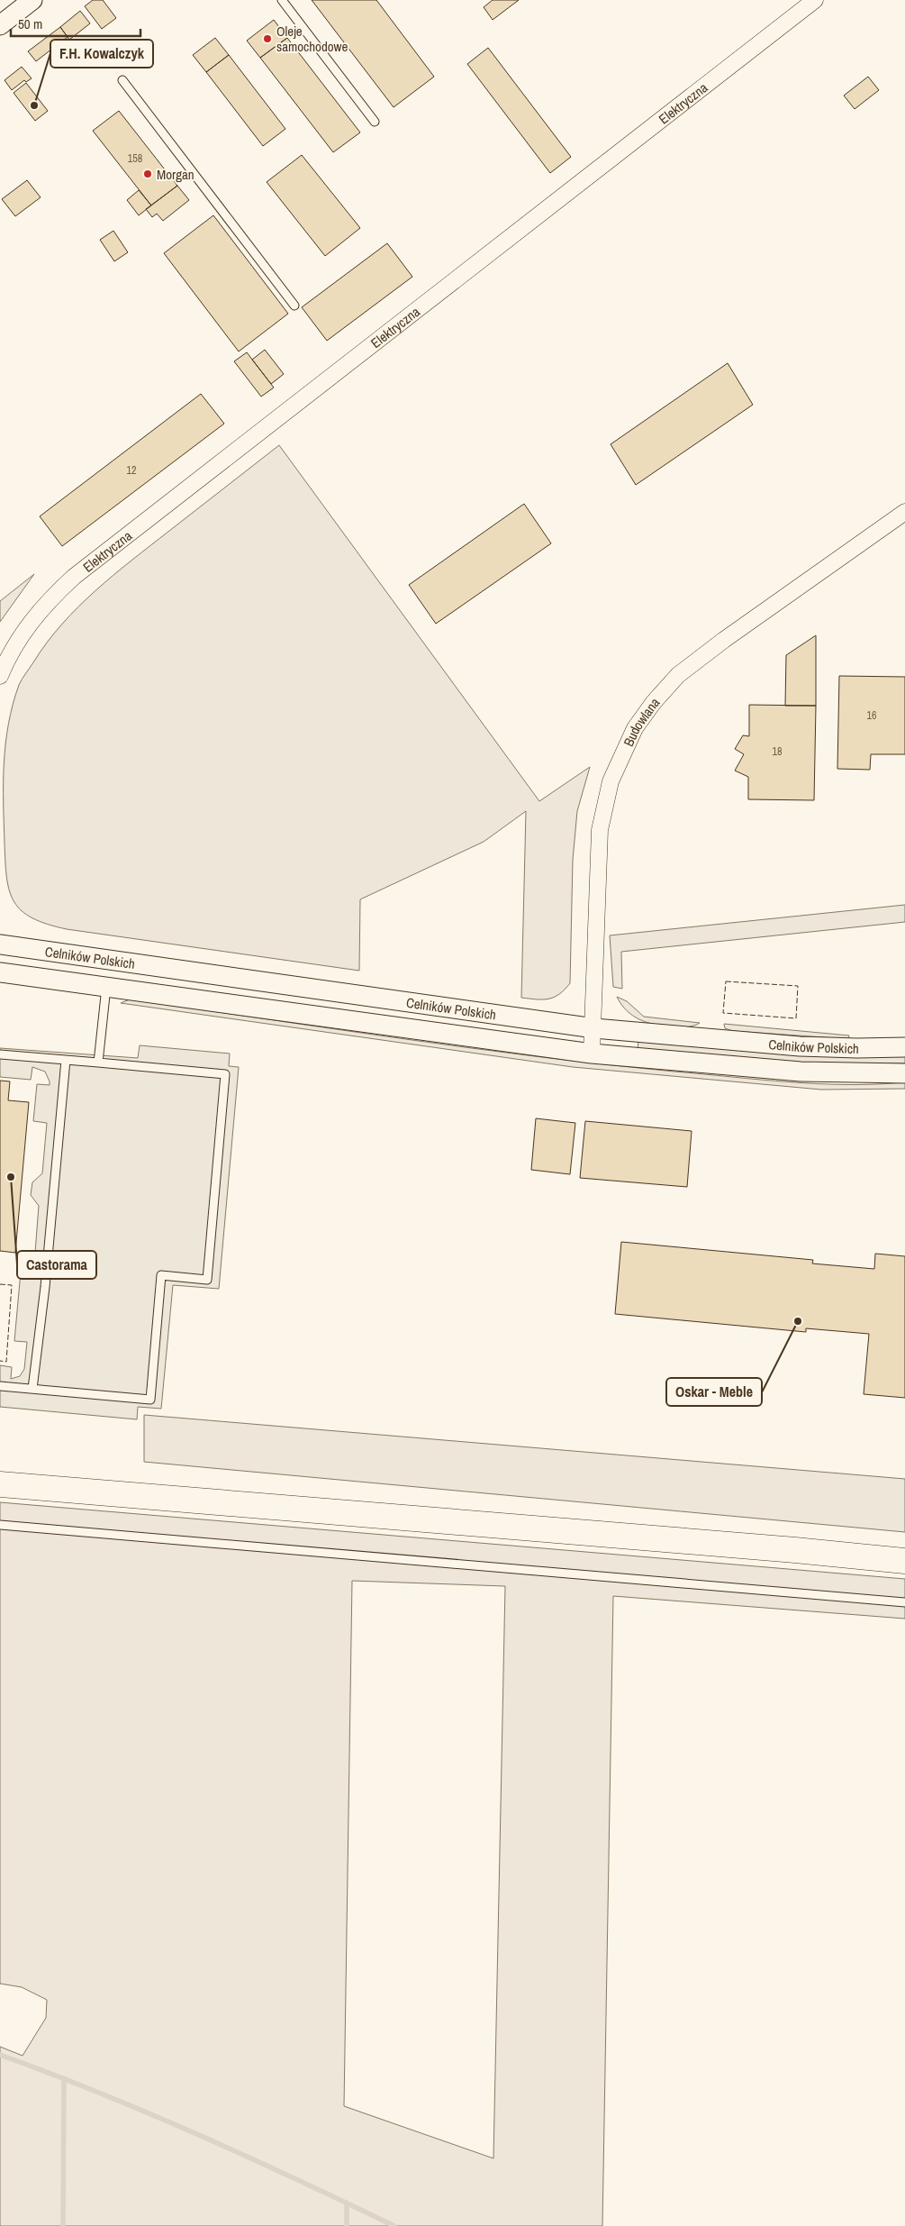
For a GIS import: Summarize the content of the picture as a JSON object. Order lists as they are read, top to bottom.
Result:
{
  "streets": {
    "street": ["Elektryczna", "Budowlana", "Celników Polskich"]
  },
  "crossings": [
    ["Budowlana", "Celników Polskich"]
  ],
  "places": [
    "Oleje samochodowe",
    "F.H. Kowalczyk",
    "Morgan",
    "Castorama",
    "Oskar - Meble"
  ],
  "house_numbers": [
    "158",
    "12",
    "16",
    "18"
  ],
  "scale_bar": "50 m"
}
